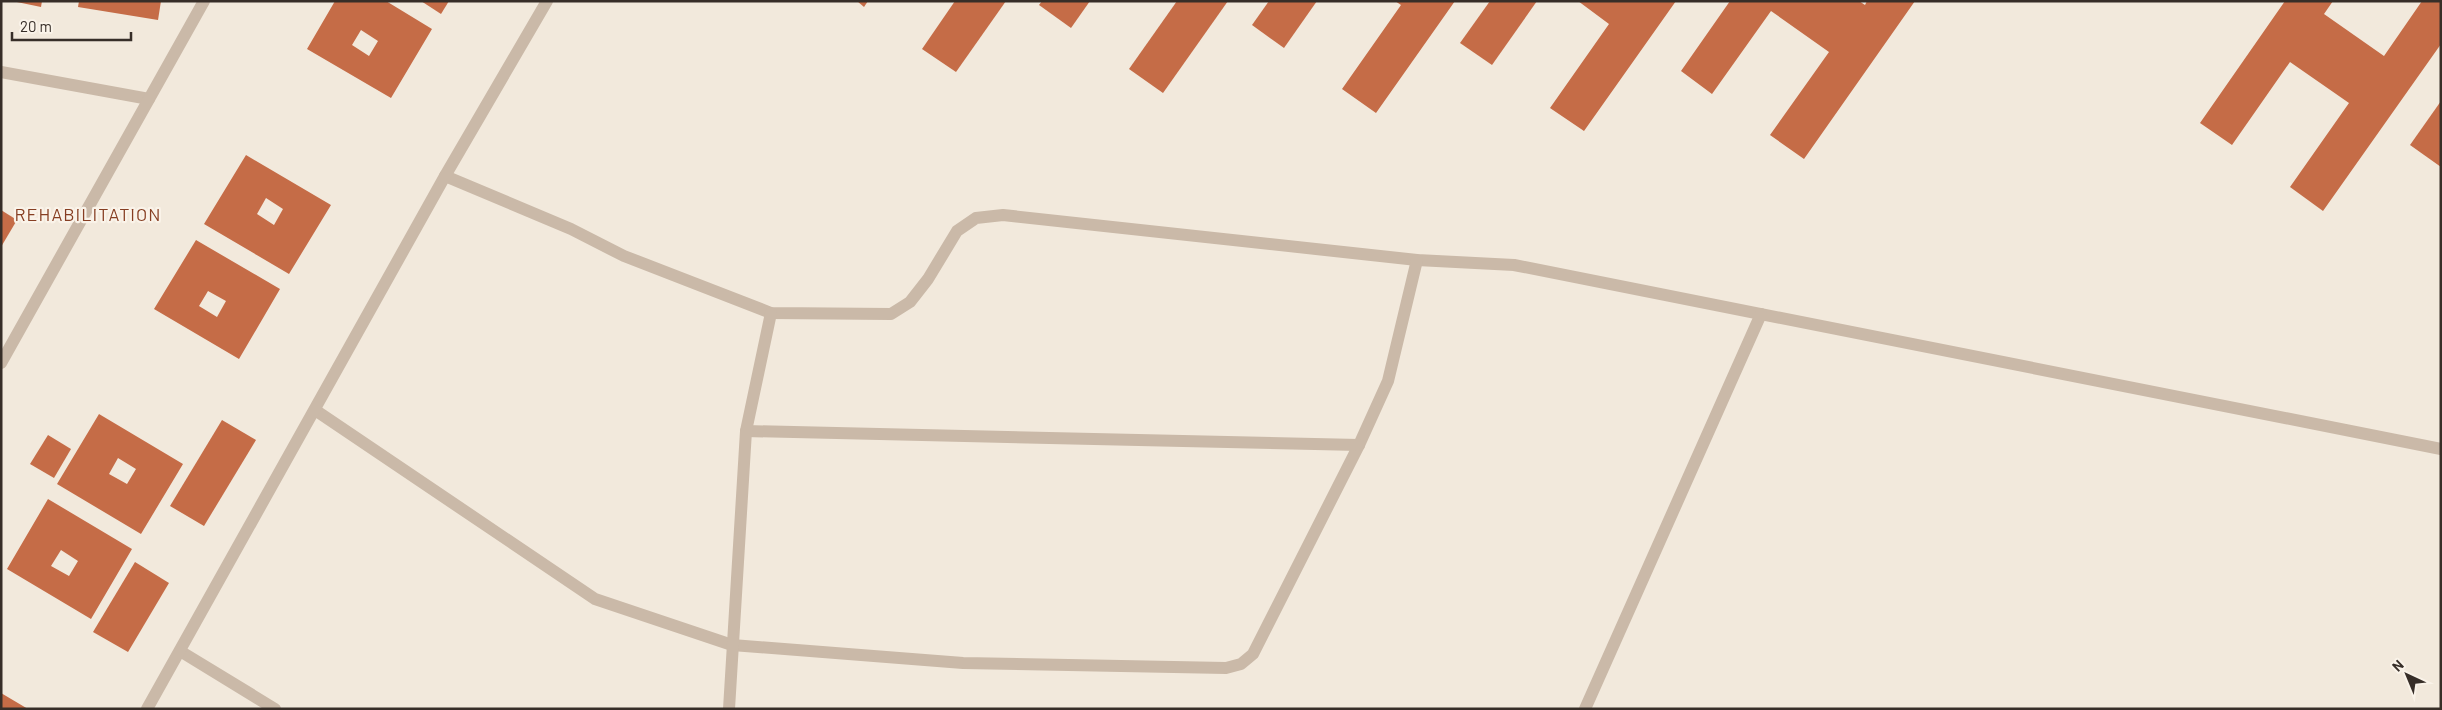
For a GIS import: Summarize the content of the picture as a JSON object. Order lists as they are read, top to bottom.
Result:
{
  "districts": ["REHABILITATION"],
  "scale_bar": "20 m",
  "north": "top left"
}
